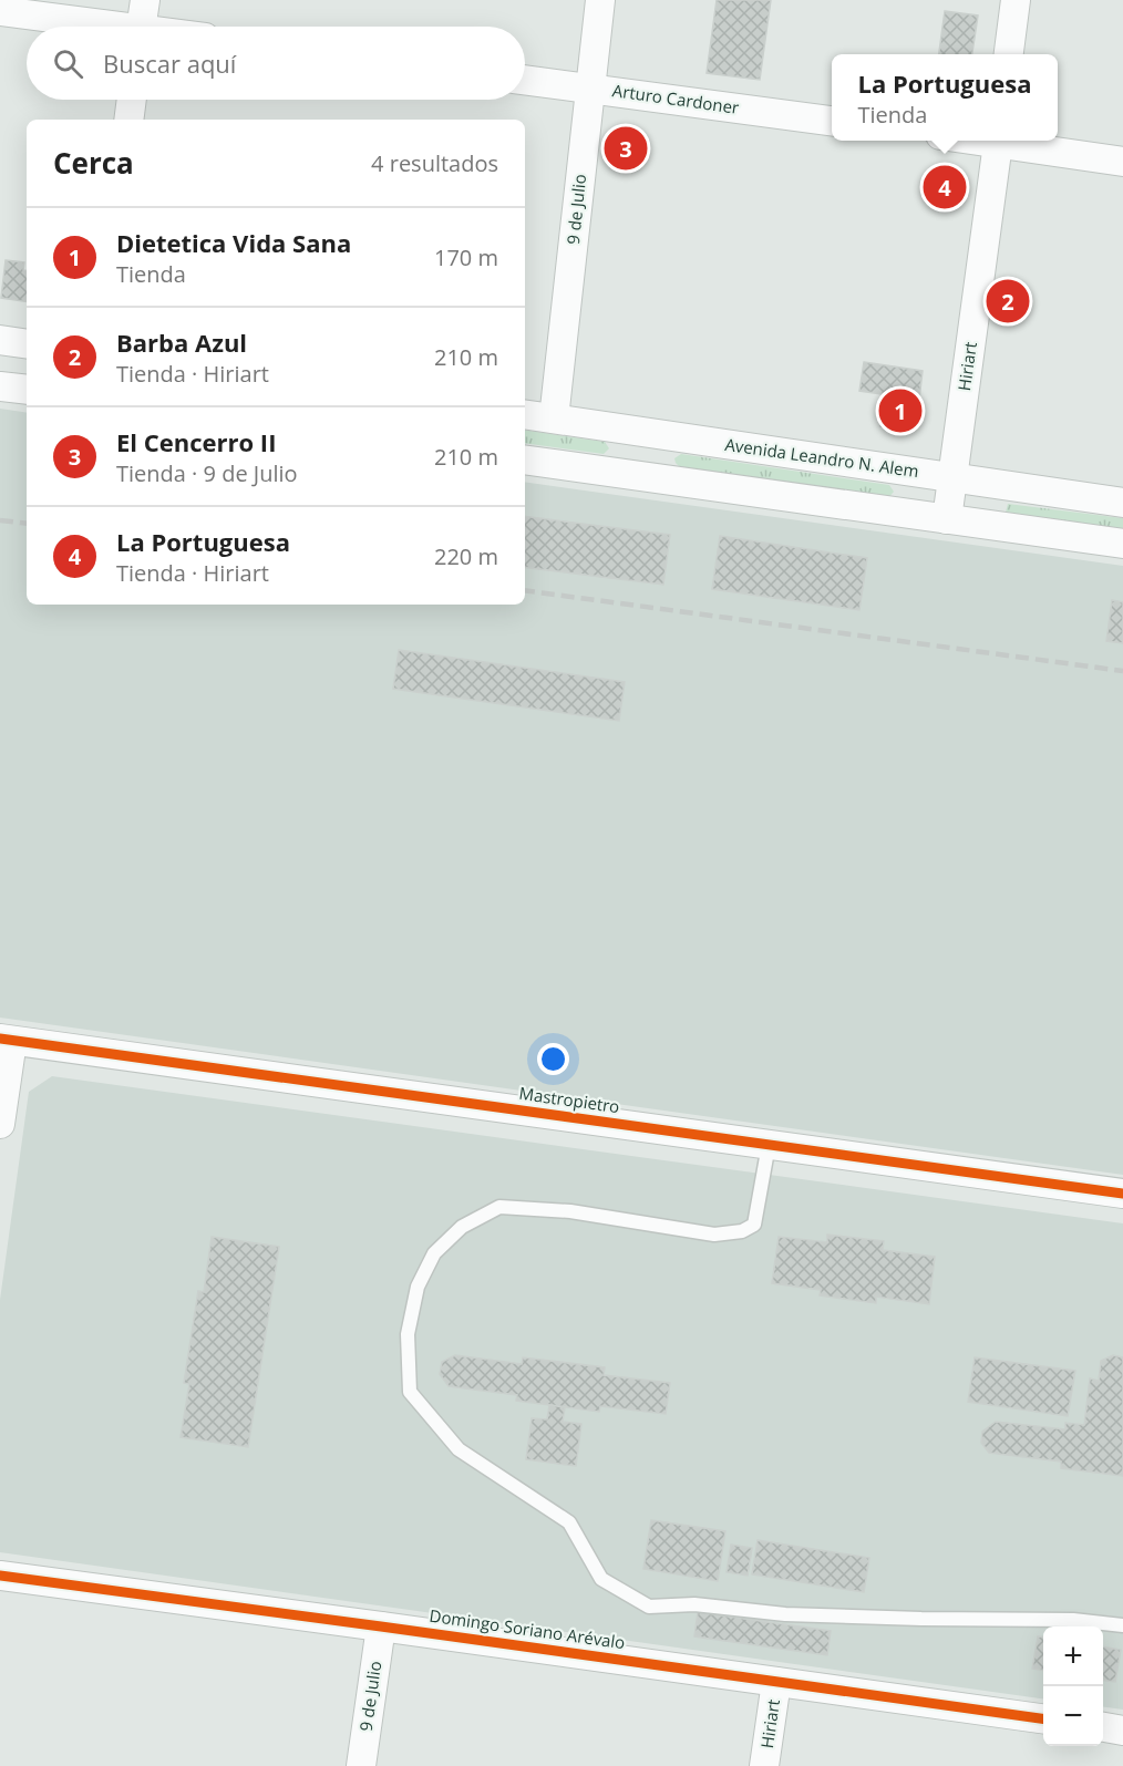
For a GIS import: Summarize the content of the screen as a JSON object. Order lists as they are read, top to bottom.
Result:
{
  "streets": {
    "street": [
      "Arturo Cardoner",
      "9 de Julio",
      "Hiriart",
      "Avenida Leandro N. Alem",
      "Mastropietro",
      "Domingo Soriano Arévalo"
    ]
  },
  "crossings": [
    ["Arturo Cardoner", "9 de Julio"],
    ["9 de Julio", "Avenida Leandro N. Alem"],
    ["9 de Julio", "Domingo Soriano Arévalo"],
    ["Hiriart", "Avenida Leandro N. Alem"],
    ["Hiriart", "Domingo Soriano Arévalo"]
  ],
  "page": {
    "search": "Buscar aquí",
    "popup": ["La Portuguesa", "Tienda"],
    "heading": ["Cerca", "4 resultados"],
    "pins": [
      "3",
      "4",
      "2",
      "1"
    ],
    "list": [
      {
        "mark": "1",
        "name": "Dietetica Vida Sana",
        "note": "Tienda",
        "value": "170 m"
      },
      {
        "mark": "2",
        "name": "Barba Azul",
        "note": "Tienda · Hiriart",
        "value": "210 m"
      },
      {
        "mark": "3",
        "name": "El Cencerro II",
        "note": "Tienda · 9 de Julio",
        "value": "210 m"
      },
      {
        "mark": "4",
        "name": "La Portuguesa",
        "note": "Tienda · Hiriart",
        "value": "220 m"
      }
    ],
    "map_buttons": ["+", "−"]
  }
}
